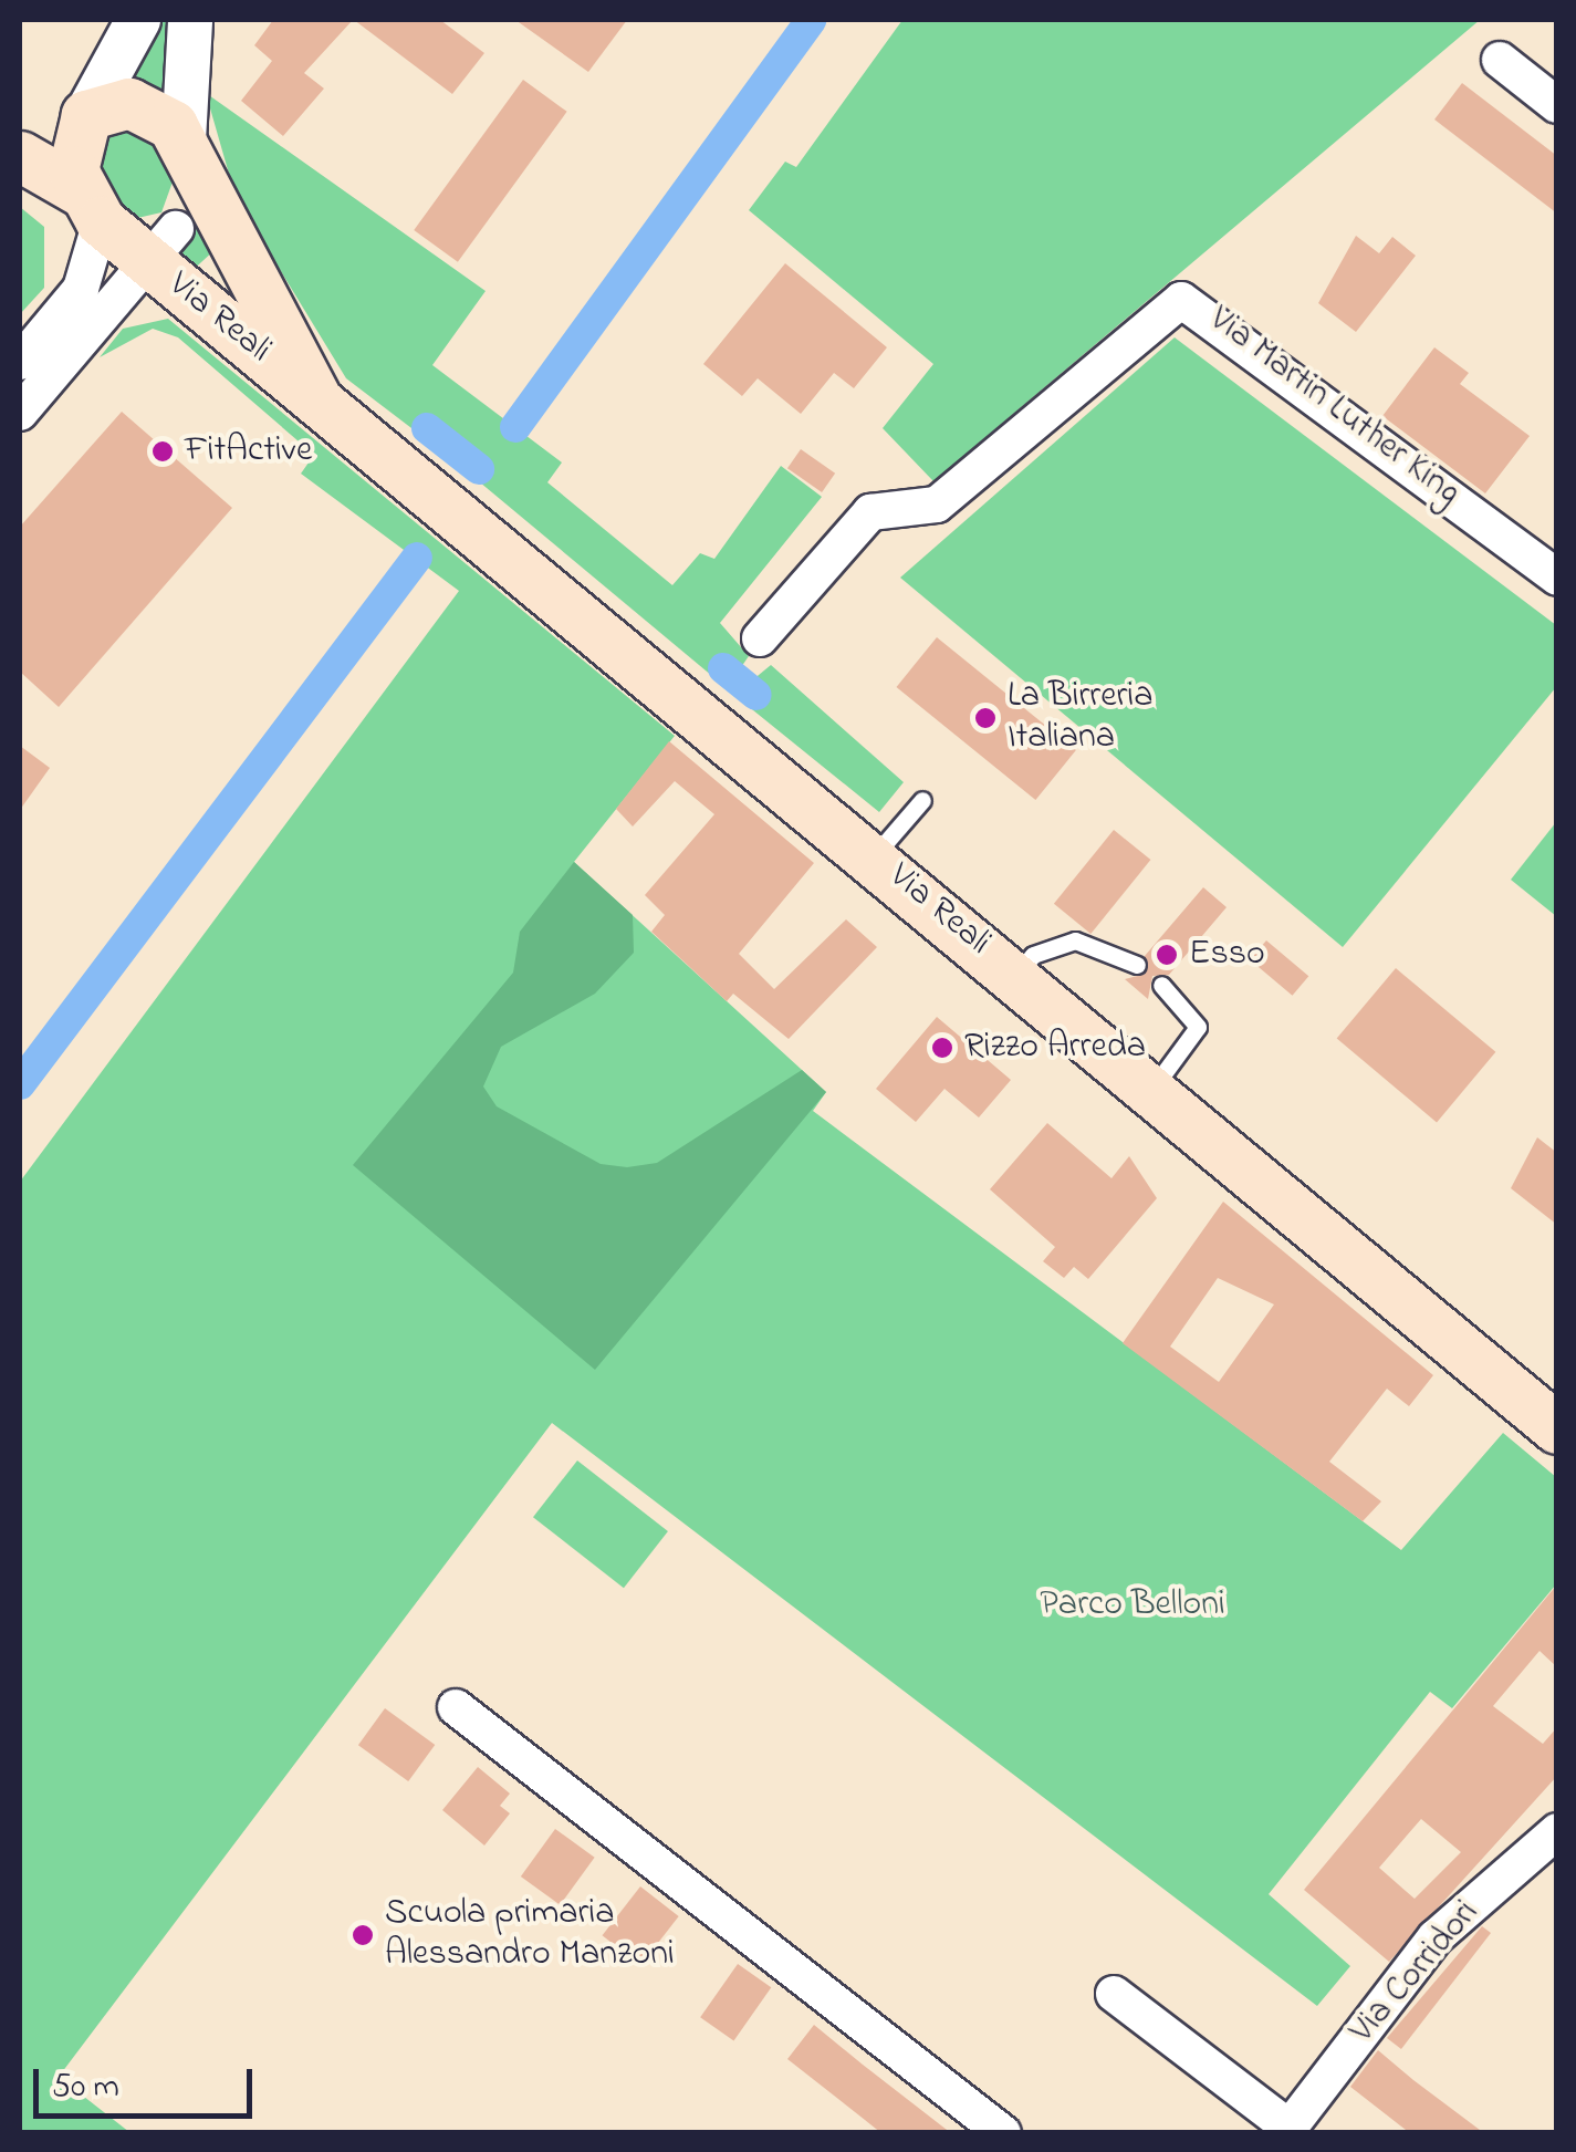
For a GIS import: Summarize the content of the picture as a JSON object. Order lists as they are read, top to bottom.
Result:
{
  "streets": {
    "main road": ["Via Reali"],
    "street": ["Via Martin Luther King", "Via Corridori"]
  },
  "parks": ["Parco Belloni"],
  "places": [
    "FitActive",
    "La Birreria Italiana",
    "Esso",
    "Rizzo Arreda",
    "Scuola primaria Alessandro Manzoni"
  ],
  "scale_bar": "50 m"
}
